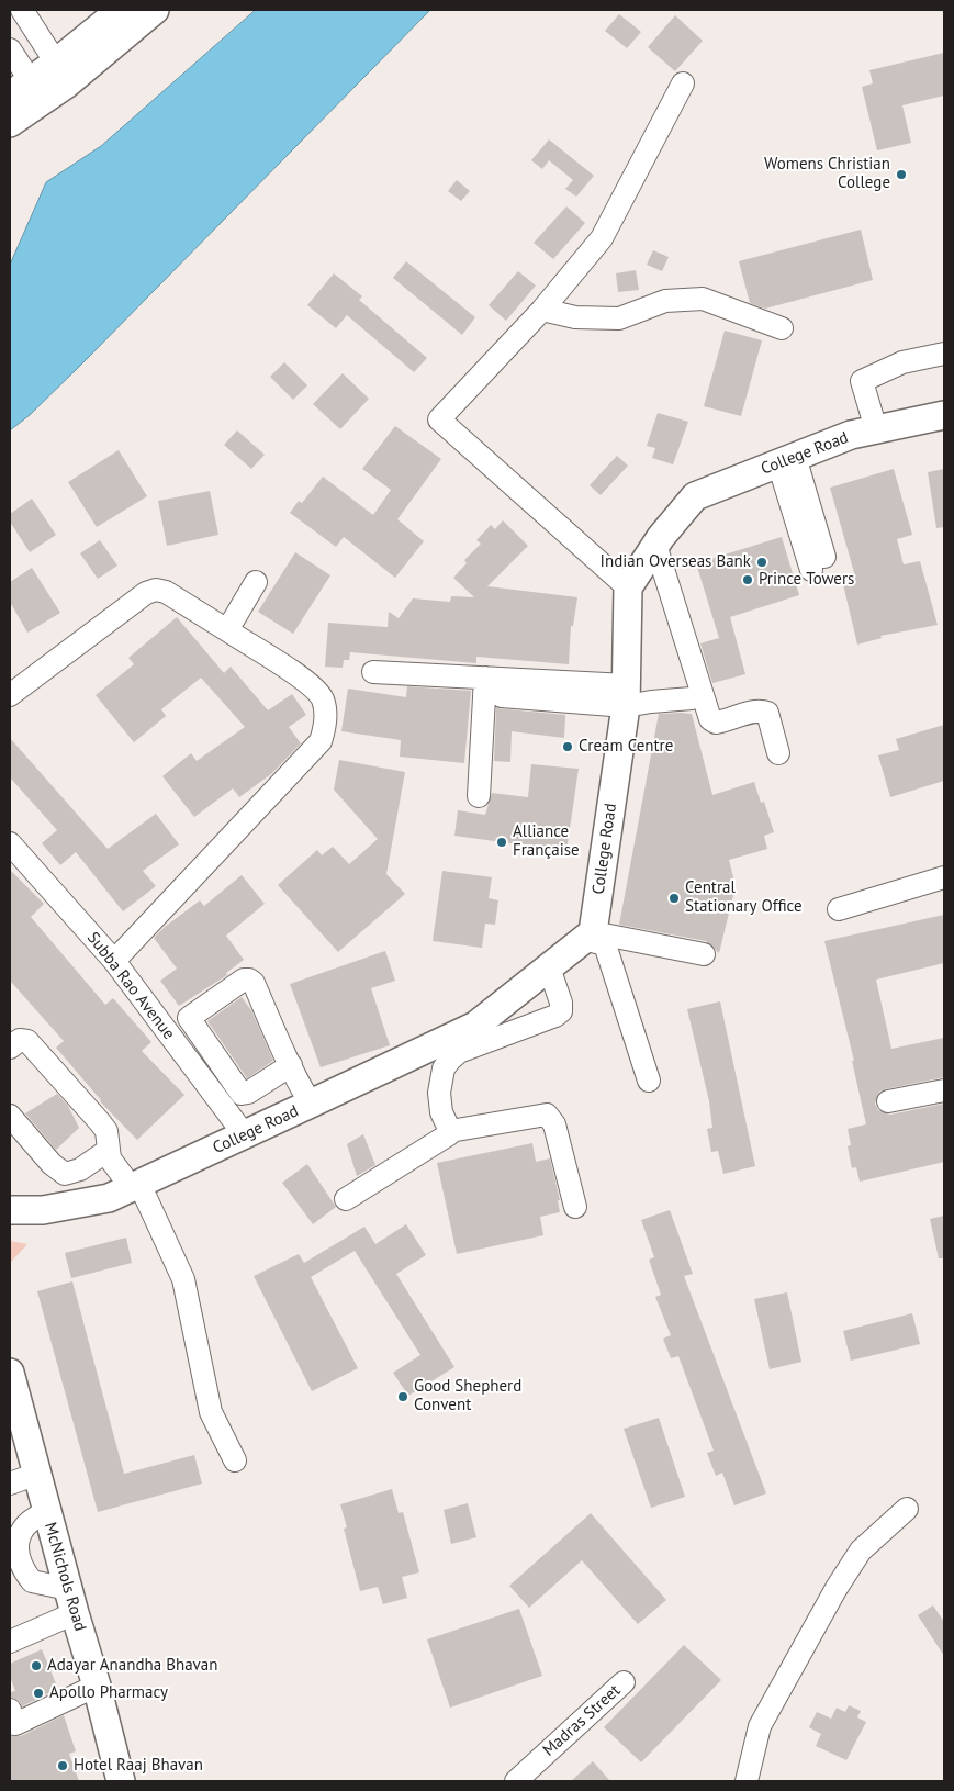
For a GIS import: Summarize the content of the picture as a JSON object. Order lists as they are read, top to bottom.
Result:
{
  "streets": {
    "main road": ["College Road", "McNichols Road"],
    "street": ["Subba Rao Avenue", "Madras Street"]
  },
  "crossings": [
    ["College Road", "Subba Rao Avenue"]
  ],
  "places": [
    "Womens Christian College",
    "Indian Overseas Bank",
    "Prince Towers",
    "Cream Centre",
    "Alliance Française",
    "Central Stationary Office",
    "Good Shepherd Convent",
    "Adayar Anandha Bhavan",
    "Apollo Pharmacy",
    "Hotel Raaj Bhavan"
  ]
}
